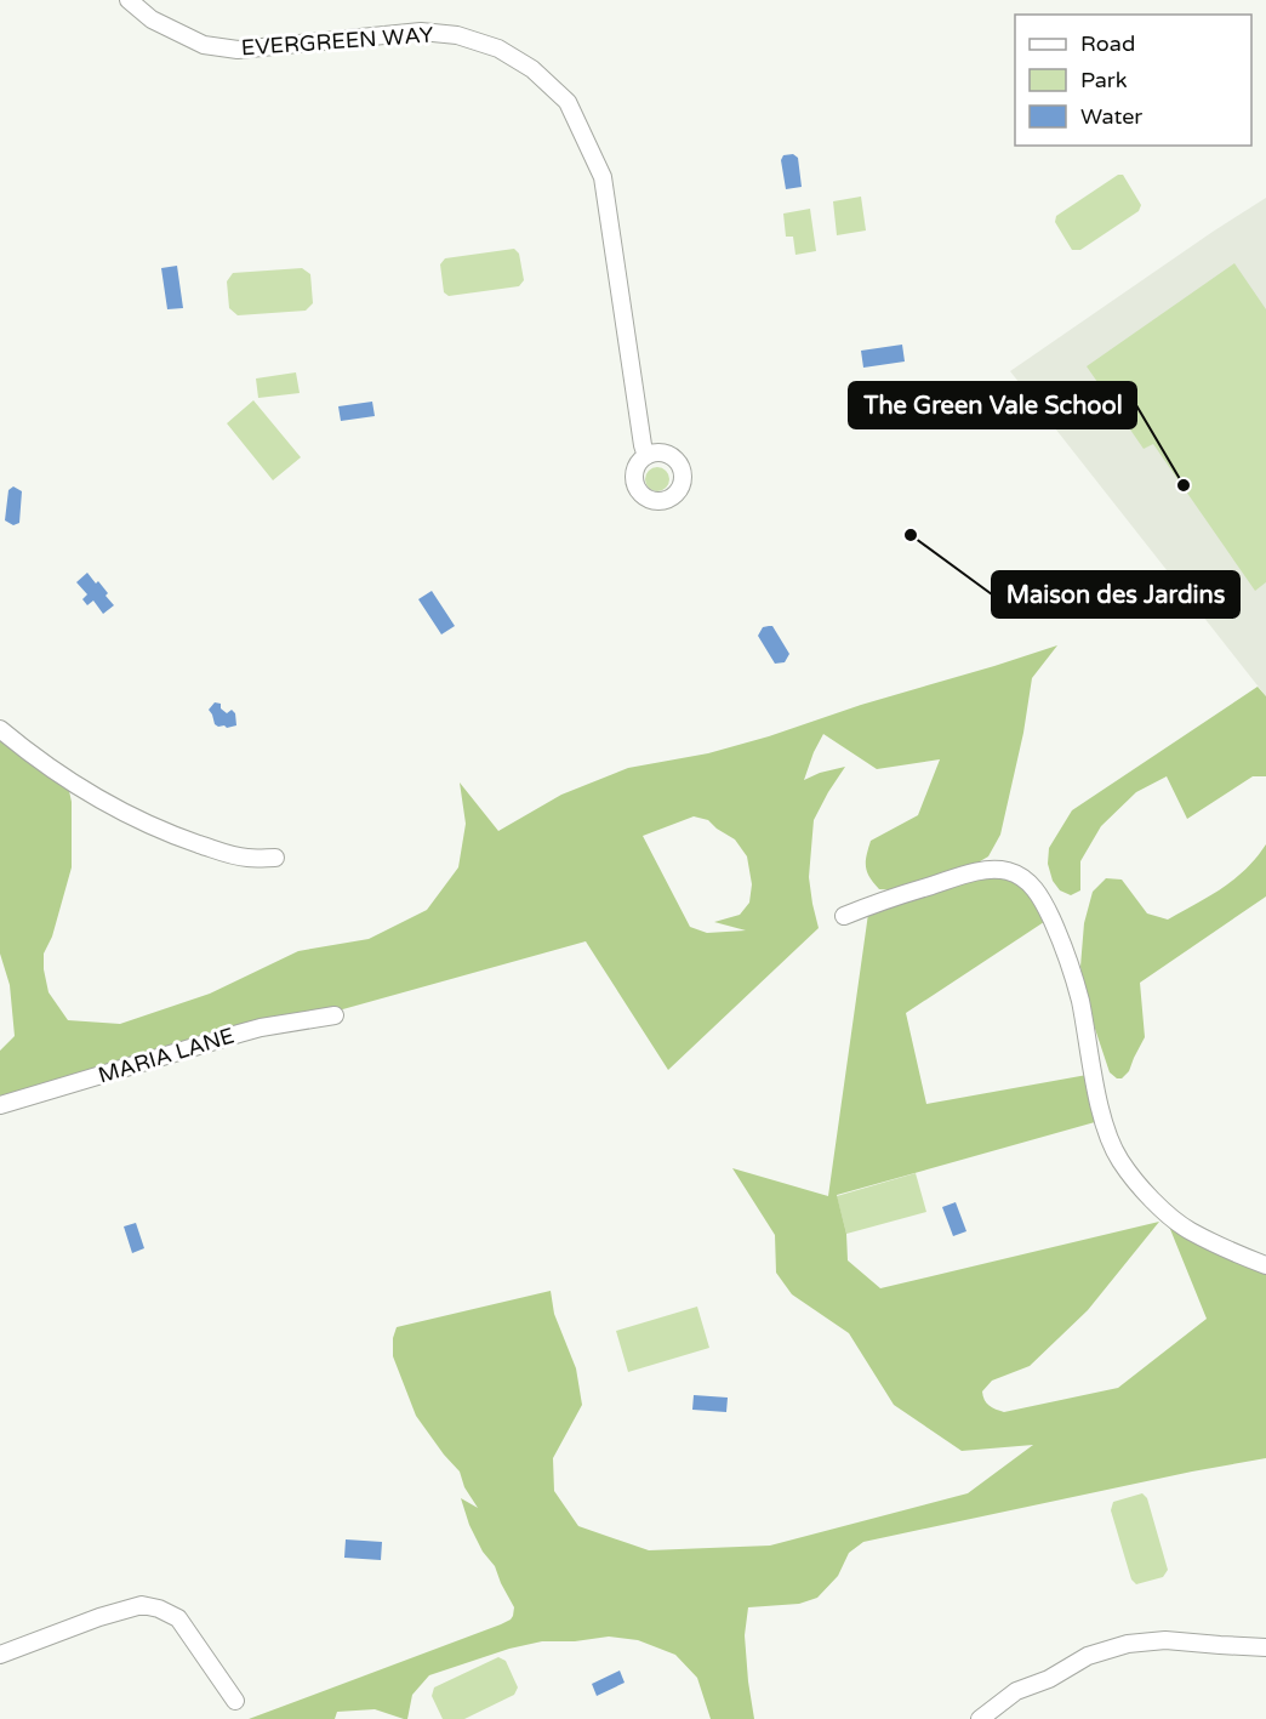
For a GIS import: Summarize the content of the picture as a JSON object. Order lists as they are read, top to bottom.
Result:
{
  "streets": {
    "street": ["EVERGREEN WAY", "MARIA LANE"]
  },
  "places": ["The Green Vale School", "Maison des Jardins"],
  "legend": ["Road", "Park", "Water"]
}
